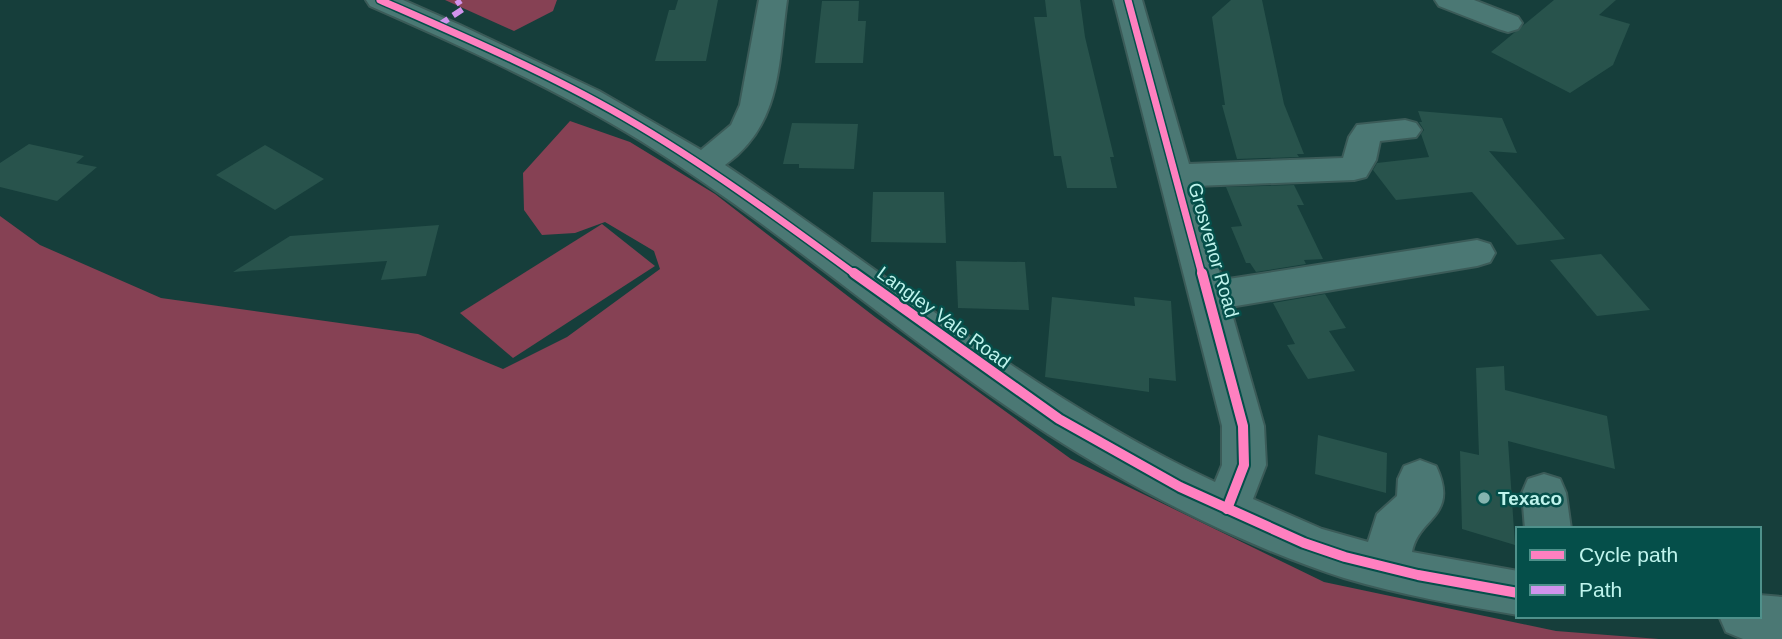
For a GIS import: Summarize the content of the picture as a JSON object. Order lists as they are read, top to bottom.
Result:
{
  "streets": {
    "street": ["Grosvenor Road", "Langley Vale Road"]
  },
  "crossings": [
    ["Grosvenor Road", "Langley Vale Road"]
  ],
  "places": ["Texaco"],
  "legend": ["Cycle path", "Path"]
}
